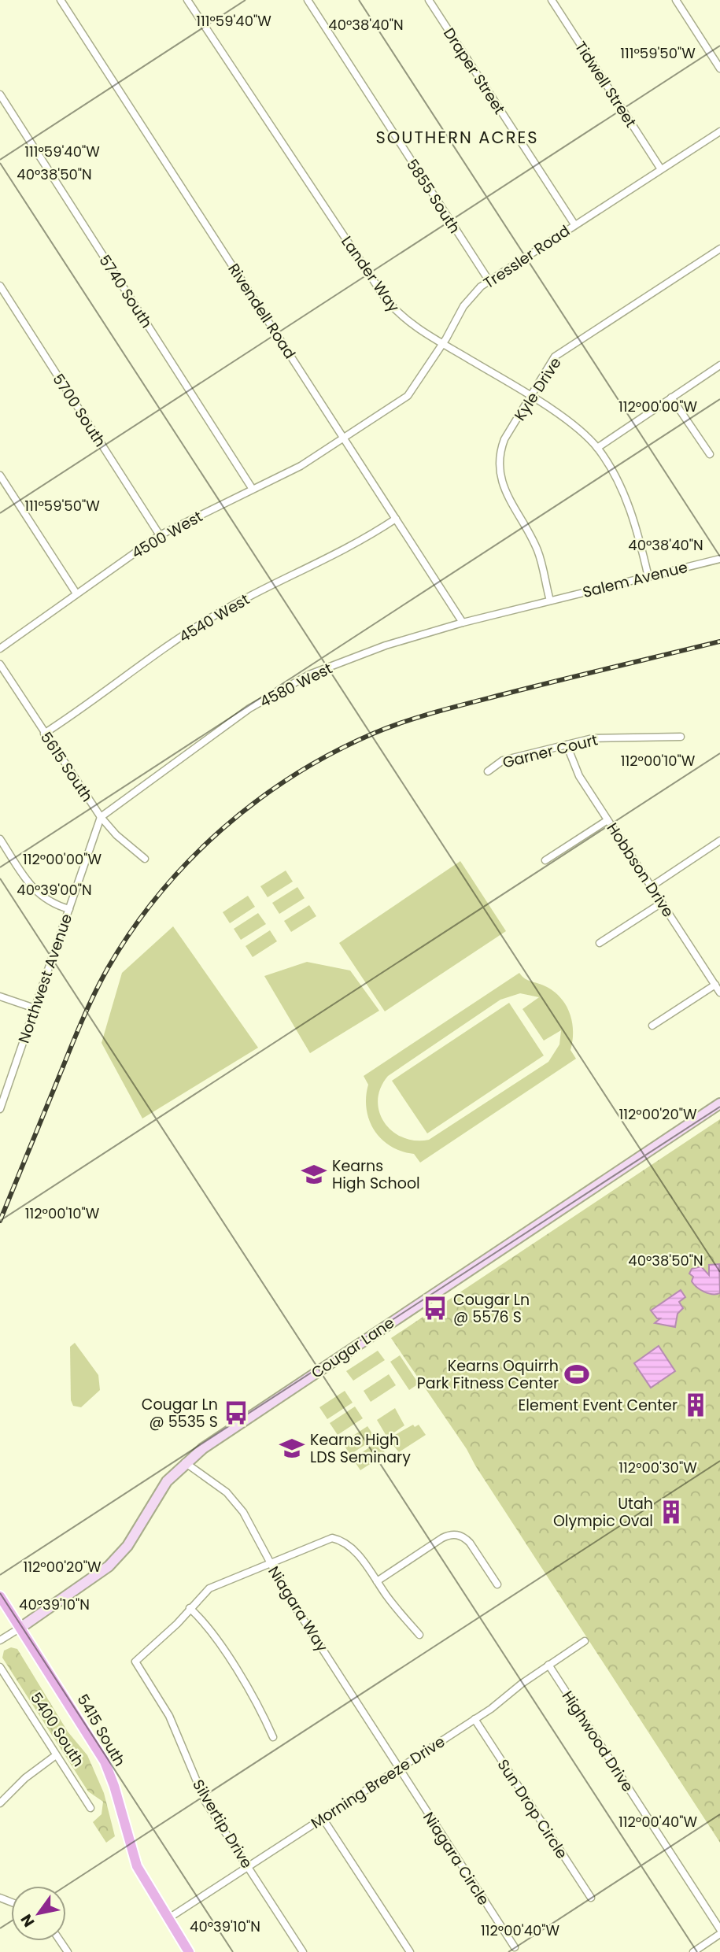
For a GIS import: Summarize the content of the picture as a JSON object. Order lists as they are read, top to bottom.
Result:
{
  "streets": {
    "main road": ["Cougar Lane", "5415 South"],
    "street": [
      "Draper Street",
      "Tidwell Street",
      "5855 South",
      "Tressler Road",
      "Lander Way",
      "5740 South",
      "Rivendell Road",
      "Kyle Drive",
      "5700 South",
      "4500 West",
      "Salem Avenue",
      "4540 West",
      "4580 West",
      "Garner Court",
      "5615 South",
      "Hobbson Drive",
      "Northwest Avenue",
      "Niagara Way",
      "5400 South",
      "Highwood Drive",
      "Morning Breeze Drive",
      "Sun Drop Circle",
      "Silvertip Drive",
      "Niagara Circle"
    ]
  },
  "crossings": [
    ["Draper Street", "Tressler Road"],
    ["Tidwell Street", "Tressler Road"],
    ["5855 South", "Tressler Road"],
    ["Tressler Road", "Lander Way"],
    ["Tressler Road", "Rivendell Road"],
    ["Tressler Road", "4500 West"],
    ["Lander Way", "Kyle Drive"],
    ["Lander Way", "Salem Avenue"],
    ["5740 South", "4500 West"],
    ["Rivendell Road", "4500 West"],
    ["Rivendell Road", "4540 West"],
    ["Rivendell Road", "4580 West"],
    ["Kyle Drive", "Salem Avenue"],
    ["Kyle Drive", "4580 West"],
    ["5700 South", "4500 West"],
    ["Salem Avenue", "4580 West"],
    ["4540 West", "5615 South"],
    ["4580 West", "5615 South"],
    ["4580 West", "Northwest Avenue"],
    ["Garner Court", "Hobbson Drive"],
    ["5615 South", "Northwest Avenue"],
    ["Cougar Lane", "Niagara Way"],
    ["Cougar Lane", "5415 South"],
    ["Niagara Way", "Morning Breeze Drive"],
    ["Niagara Way", "Niagara Circle"],
    ["5415 South", "Morning Breeze Drive"],
    ["Highwood Drive", "Morning Breeze Drive"],
    ["Morning Breeze Drive", "Sun Drop Circle"],
    ["Morning Breeze Drive", "Silvertip Drive"],
    ["Morning Breeze Drive", "Niagara Circle"]
  ],
  "districts": ["SOUTHERN ACRES"],
  "places": {
    "school or university": ["Kearns High School", "Kearns High LDS Seminary"],
    "bus stop": ["Cougar Ln @ 5576 S", "Cougar Ln @ 5535 S"],
    "sports": ["Kearns Oquirrh Park Fitness Center"],
    "building": ["Element Event Center", "Utah Olympic Oval"]
  },
  "north": "bottom left",
  "coordinates": [
    "111°59'40\"W",
    "40°38'40\"N",
    "111°59'50\"W",
    "40°38'50\"N",
    "112°00'00\"W",
    "112°00'10\"W",
    "40°39'00\"N",
    "112°00'20\"W",
    "112°00'30\"W",
    "40°39'10\"N",
    "112°00'40\"W"
  ]
}
